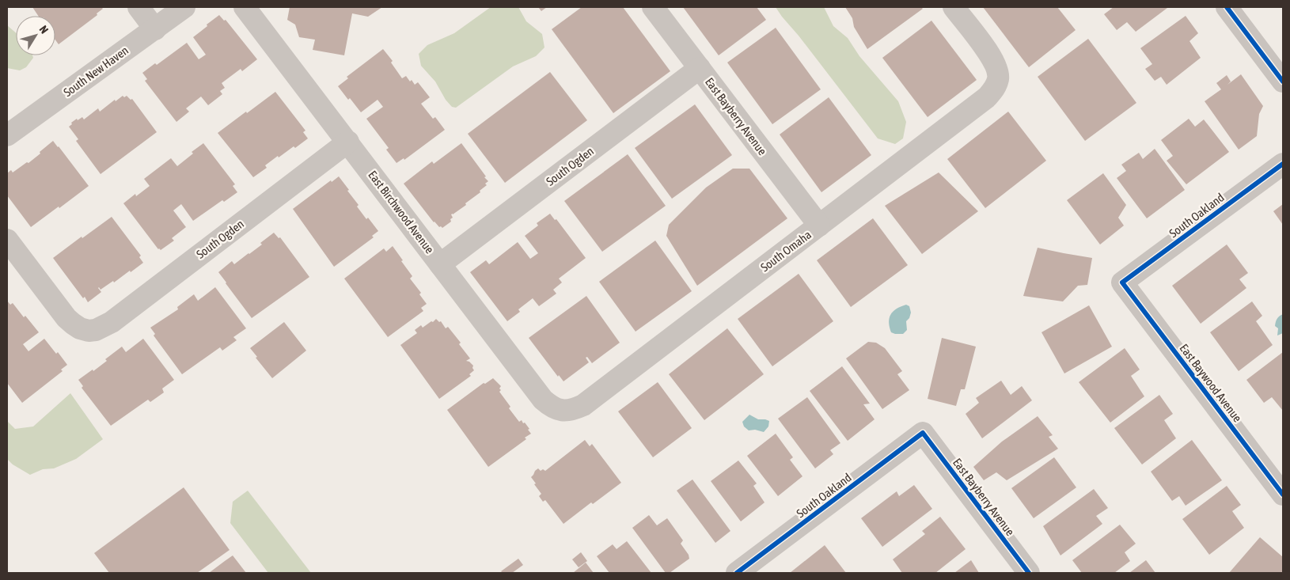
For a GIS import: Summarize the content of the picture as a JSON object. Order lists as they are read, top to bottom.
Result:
{
  "streets": {
    "street": [
      "South New Haven",
      "East Bayberry Avenue",
      "South Ogden",
      "East Birchwood Avenue",
      "South Oakland",
      "South Omaha",
      "East Baywood Avenue"
    ]
  },
  "crossings": [
    ["East Bayberry Avenue", "South Ogden"],
    ["East Bayberry Avenue", "South Oakland"],
    ["East Bayberry Avenue", "South Omaha"],
    ["South Ogden", "East Birchwood Avenue"],
    ["East Birchwood Avenue", "South Omaha"],
    ["South Oakland", "East Baywood Avenue"]
  ],
  "north": "top right"
}
